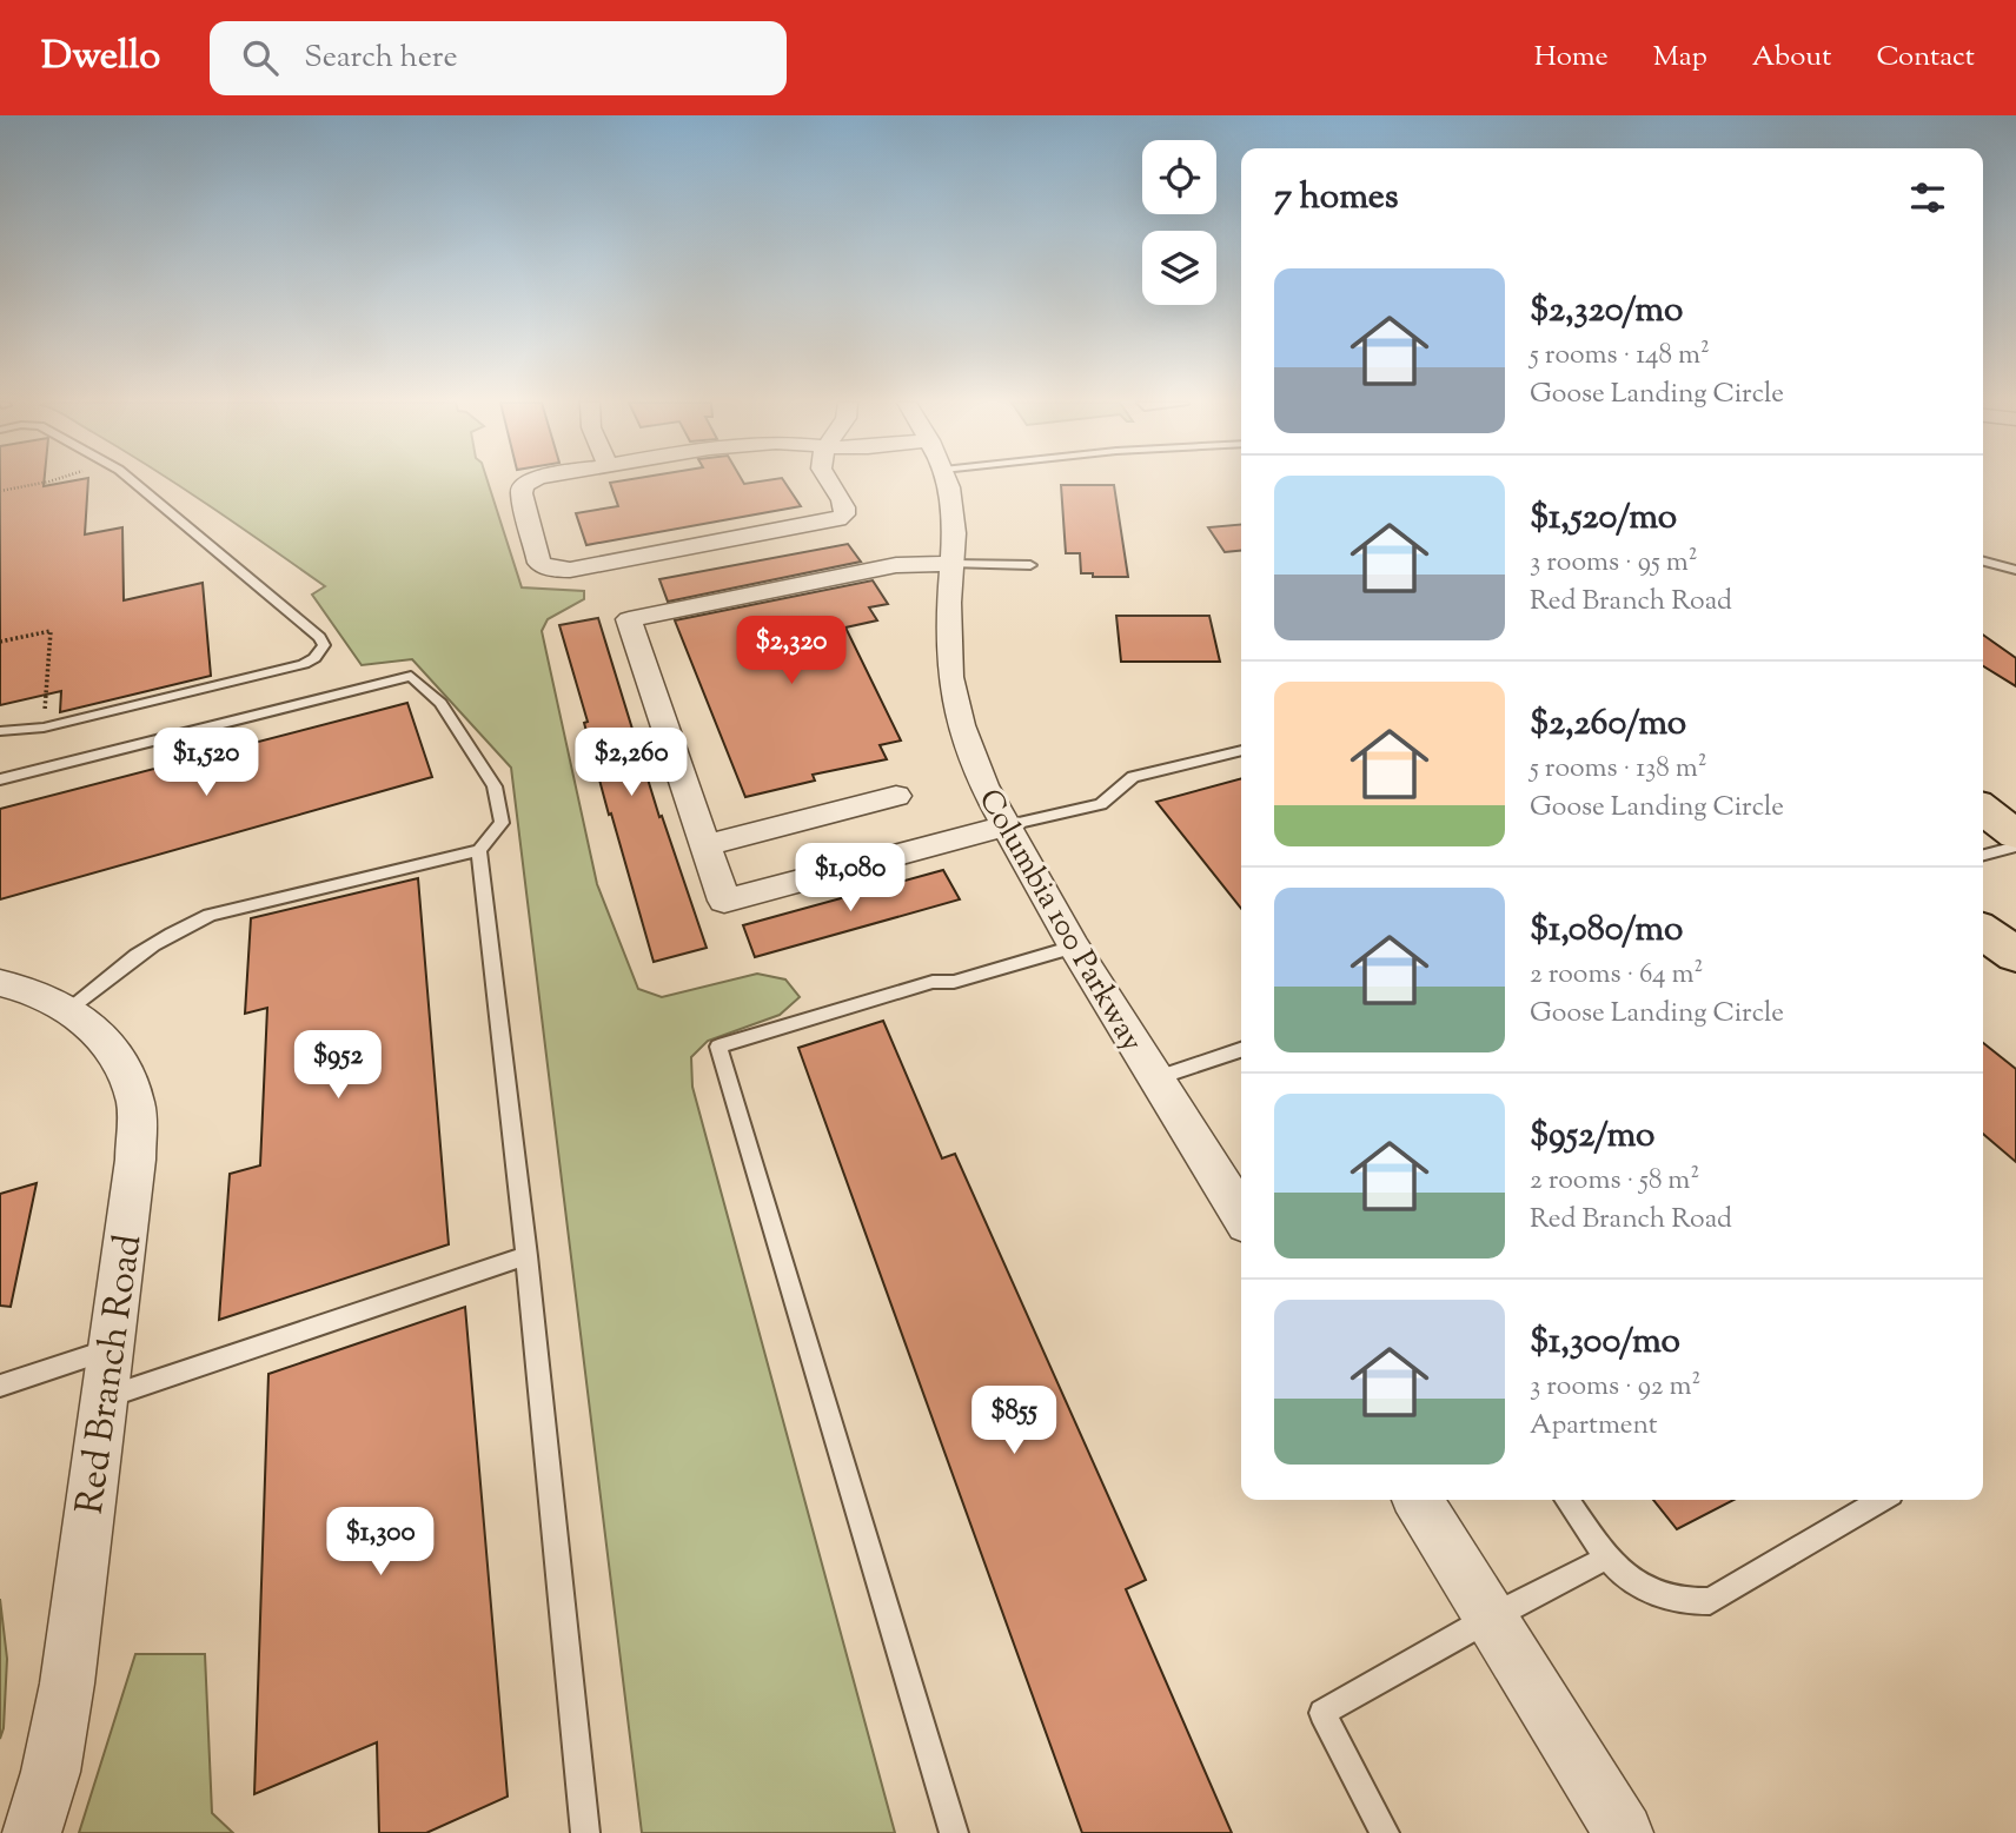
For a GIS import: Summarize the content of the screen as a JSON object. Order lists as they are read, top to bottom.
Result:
{
  "streets": {
    "street": ["Columbia 100 Parkway", "Red Branch Road"]
  },
  "page": {
    "header": "Dwello",
    "search": "Search here",
    "nav": [
      "Home",
      "Map",
      "About",
      "Contact"
    ],
    "heading": "7 homes",
    "list": [
      {
        "name": "$2,320/mo",
        "note": "5 rooms · 148 m² · Goose Landing Circle"
      },
      {
        "name": "$1,520/mo",
        "note": "3 rooms · 95 m² · Red Branch Road"
      },
      {
        "name": "$2,260/mo",
        "note": "5 rooms · 138 m² · Goose Landing Circle"
      },
      {
        "name": "$1,080/mo",
        "note": "2 rooms · 64 m² · Goose Landing Circle"
      },
      {
        "name": "$952/mo",
        "note": "2 rooms · 58 m² · Red Branch Road"
      },
      {
        "name": "$1,300/mo",
        "note": "3 rooms · 92 m² · Apartment"
      }
    ],
    "price": [
      "$2,320",
      "$1,520",
      "$2,260",
      "$1,080",
      "$952",
      "$855",
      "$1,300"
    ]
  }
}
